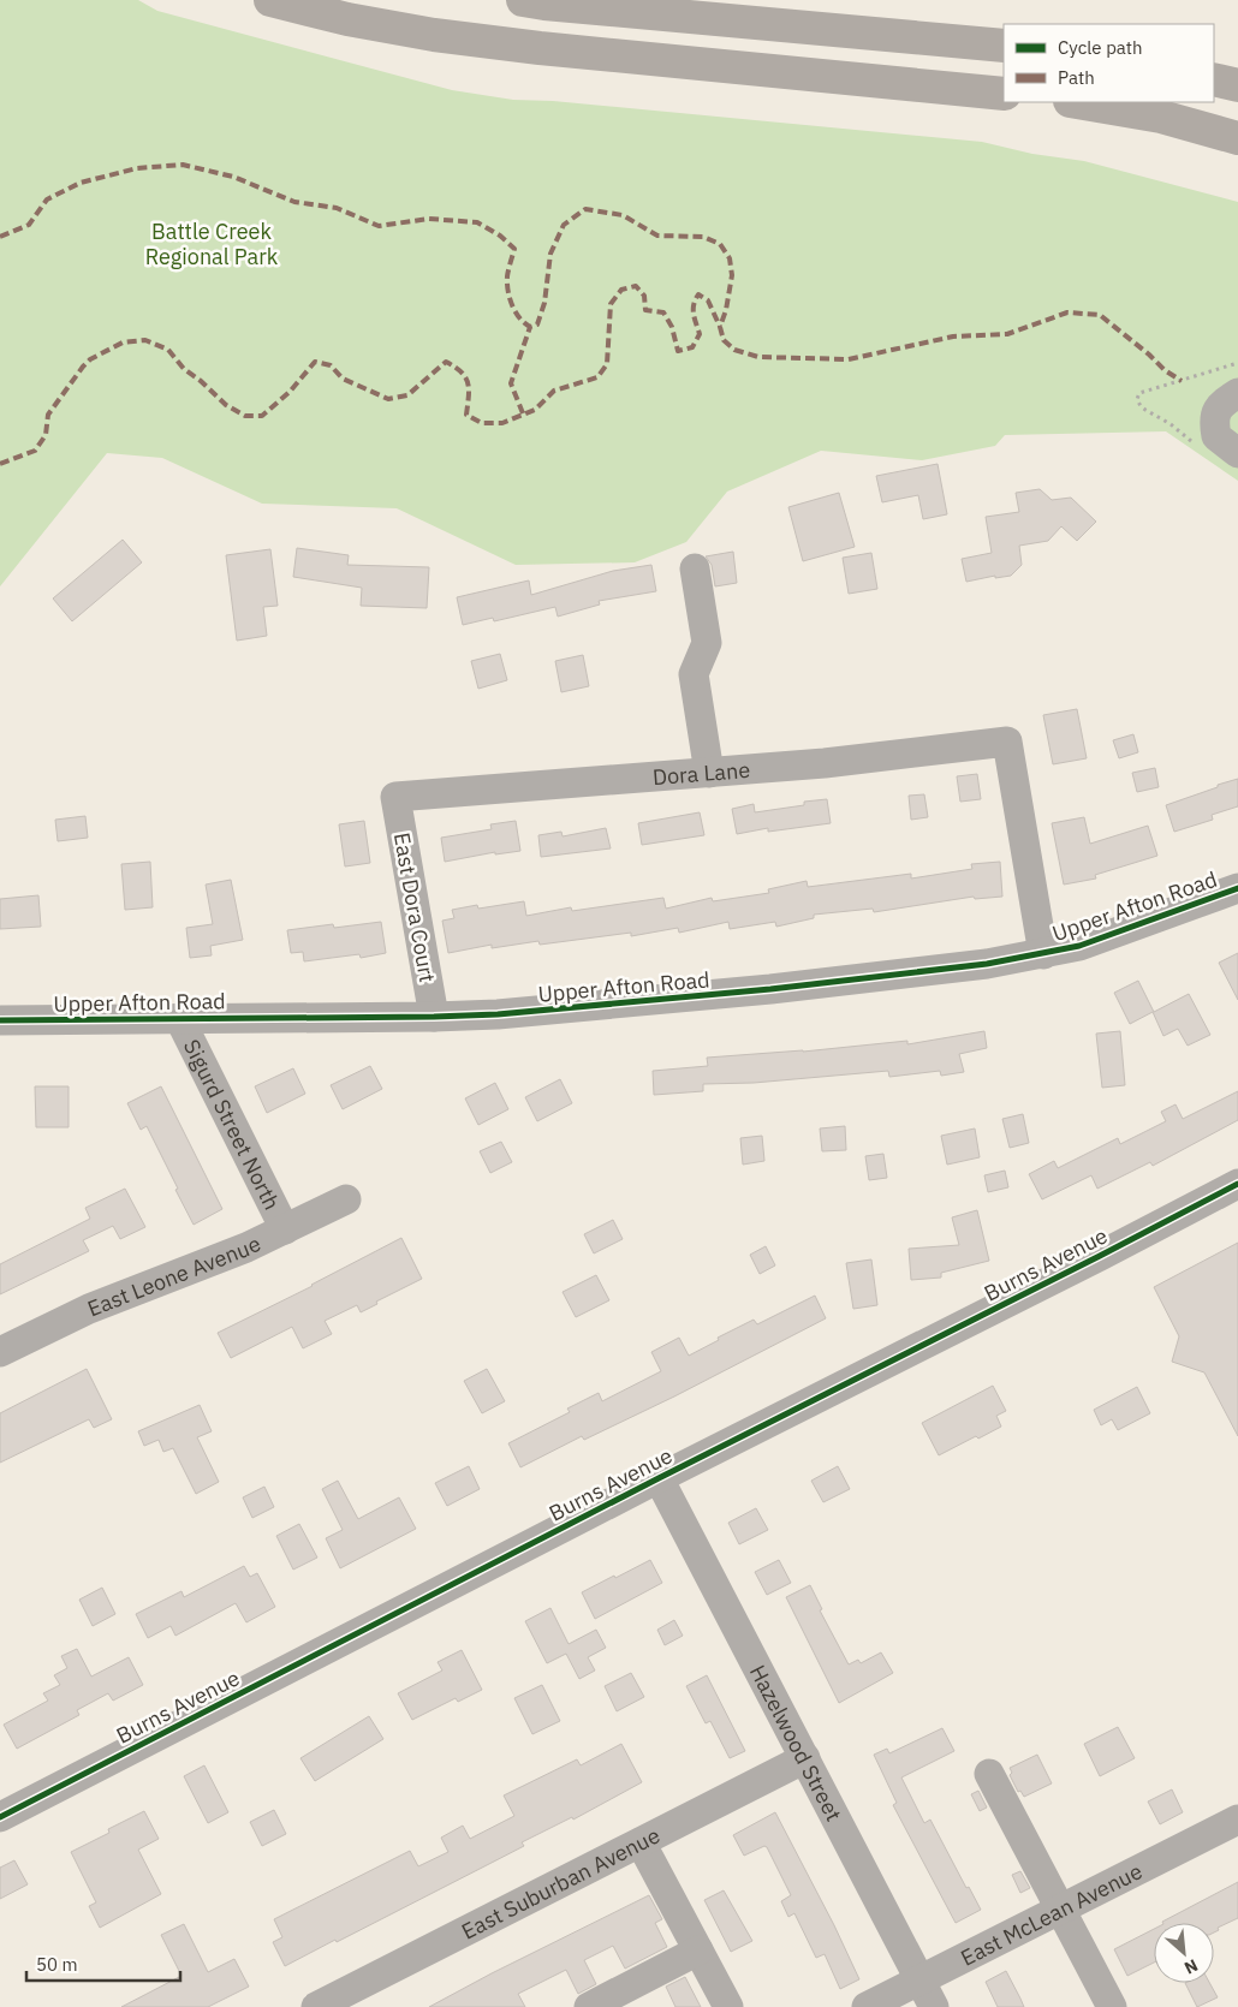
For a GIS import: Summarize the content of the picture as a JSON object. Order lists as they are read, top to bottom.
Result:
{
  "streets": {
    "street": [
      "Dora Lane",
      "Upper Afton Road",
      "East Dora Court",
      "Sigurd Street North",
      "Burns Avenue",
      "East Leone Avenue",
      "Hazelwood Street",
      "East Suburban Avenue",
      "East McLean Avenue"
    ]
  },
  "crossings": [
    ["Dora Lane", "Upper Afton Road"],
    ["Dora Lane", "East Dora Court"],
    ["Upper Afton Road", "East Dora Court"],
    ["Upper Afton Road", "Sigurd Street North"],
    ["Sigurd Street North", "East Leone Avenue"],
    ["Burns Avenue", "Hazelwood Street"],
    ["Hazelwood Street", "East Suburban Avenue"],
    ["Hazelwood Street", "East McLean Avenue"]
  ],
  "parks": ["Battle Creek Regional Park"],
  "legend": ["Cycle path", "Path"],
  "scale_bar": "50 m",
  "north": "bottom right"
}
